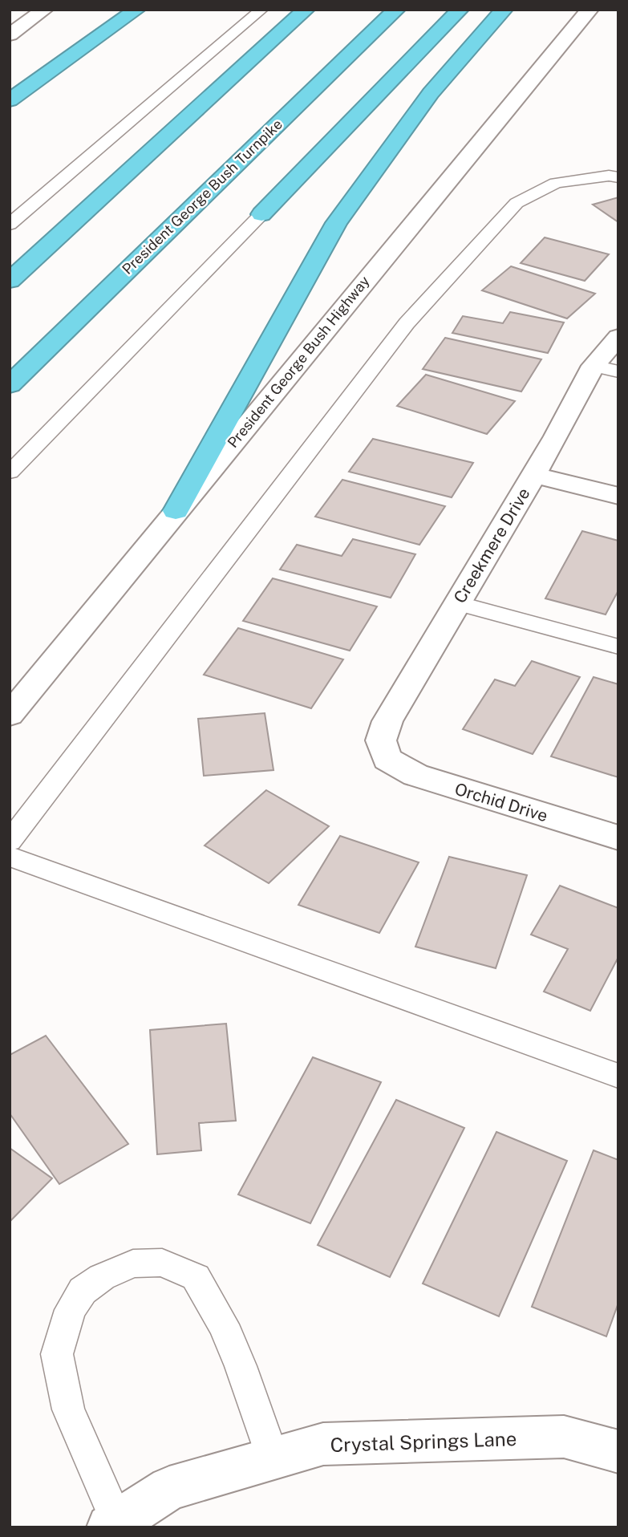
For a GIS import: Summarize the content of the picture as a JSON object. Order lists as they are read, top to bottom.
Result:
{
  "streets": {
    "highway": ["President George Bush Turnpike"],
    "main road": [
      "President George Bush Highway",
      "Creekmere Drive",
      "Orchid Drive",
      "Crystal Springs Lane"
    ]
  },
  "crossings": [
    ["Creekmere Drive", "Orchid Drive"]
  ]
}
